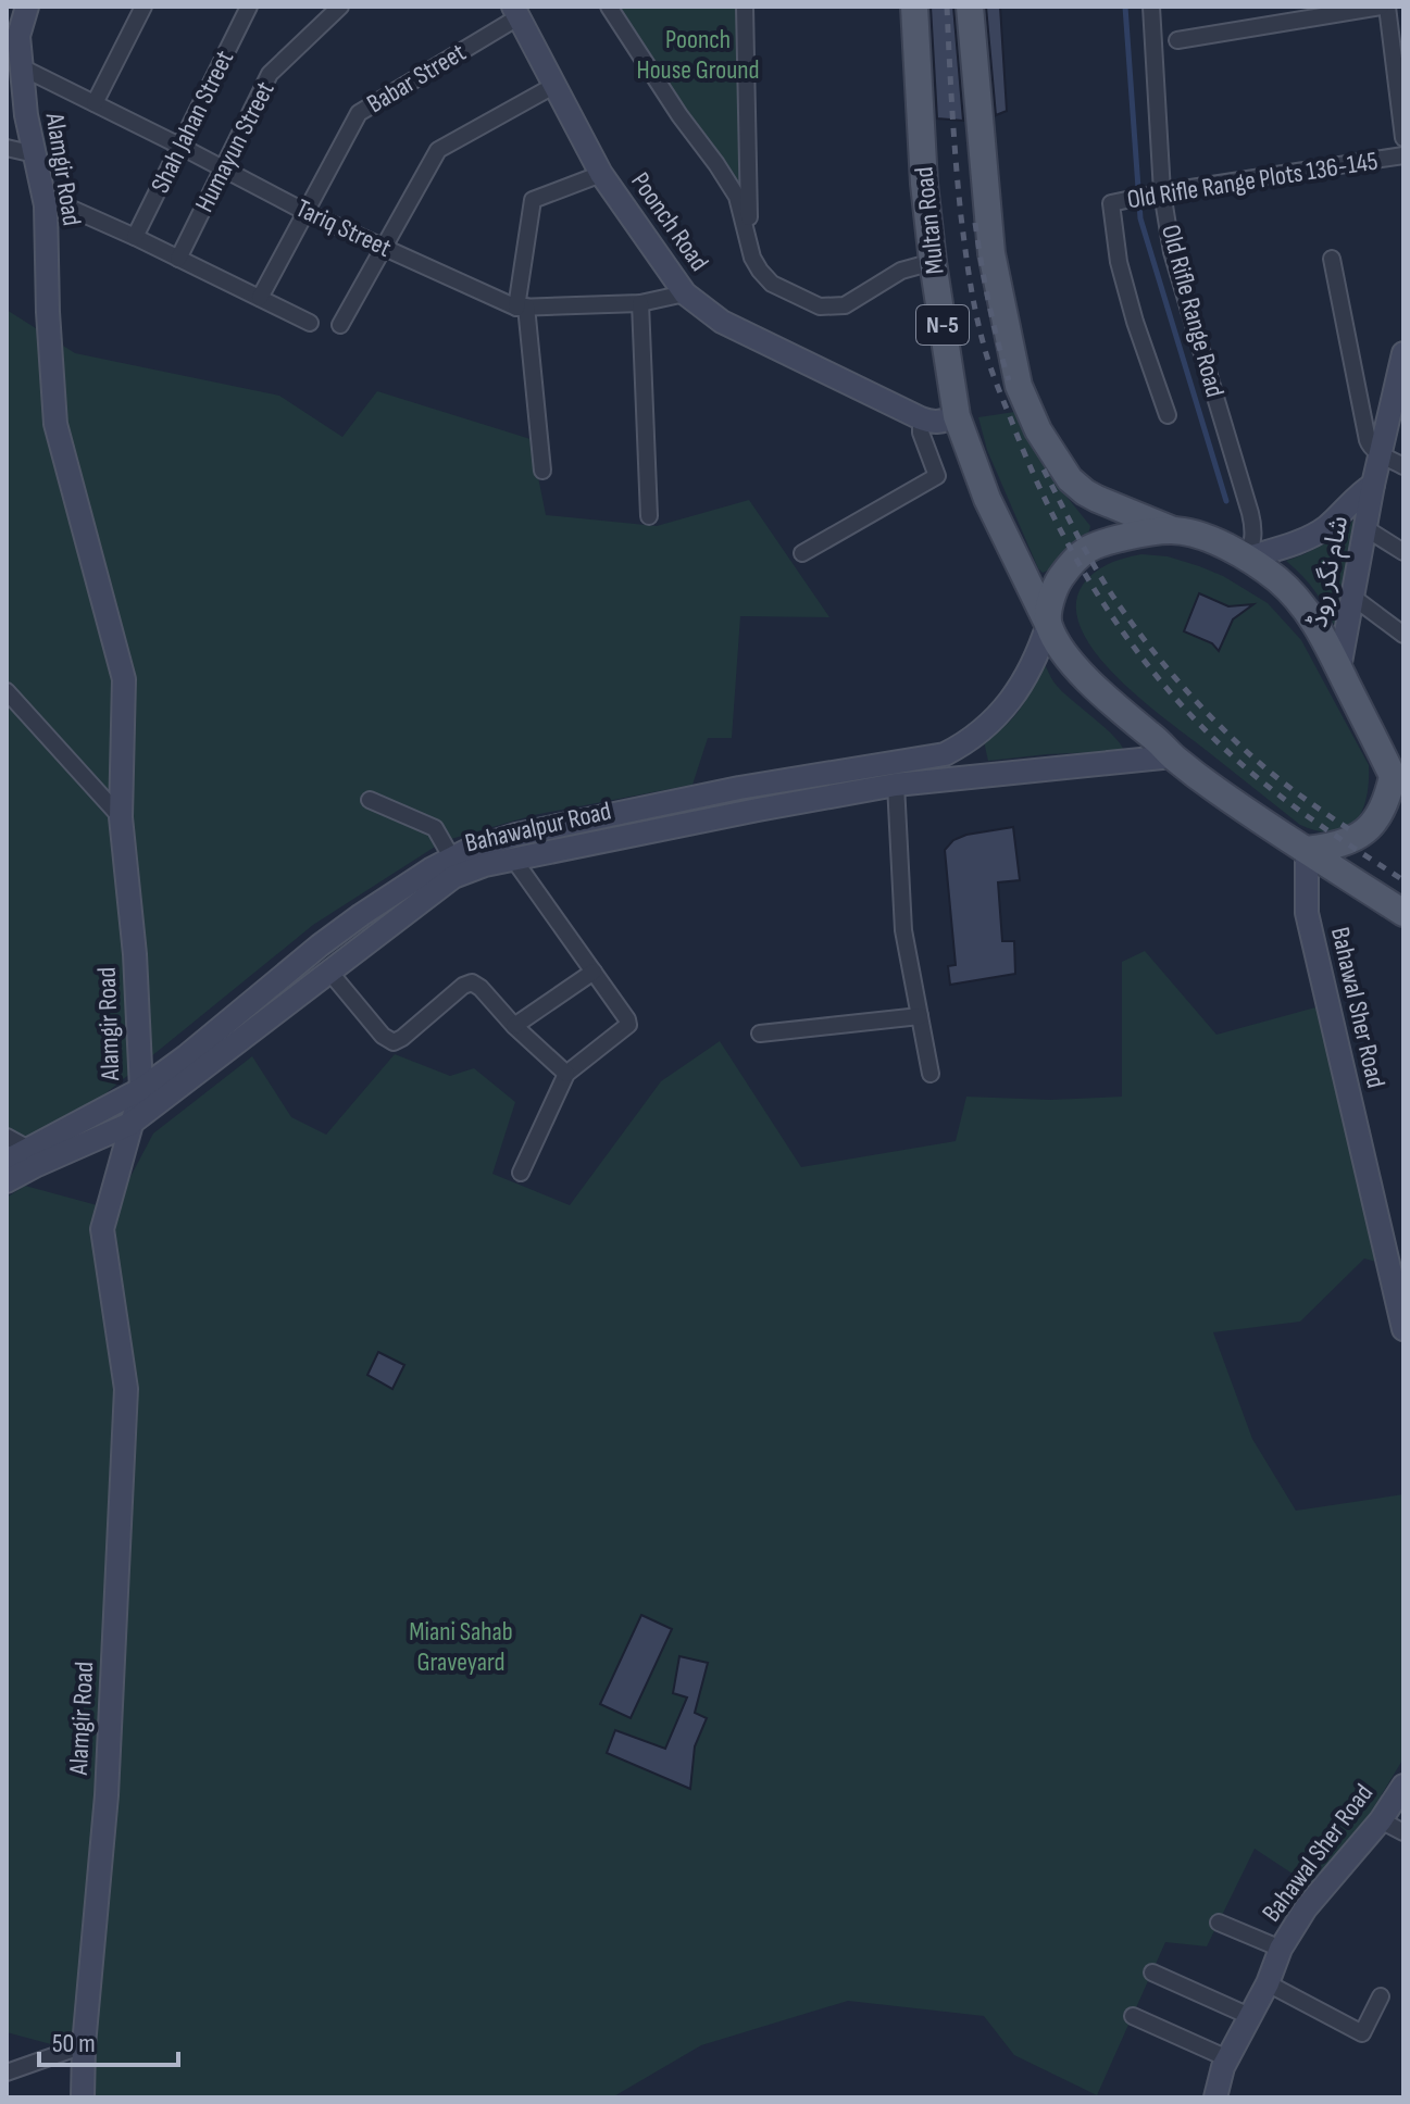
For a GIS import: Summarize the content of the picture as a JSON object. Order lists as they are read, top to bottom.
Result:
{
  "streets": {
    "main road": [
      "Alamgir Road",
      "Multan Road",
      "Poonch Road",
      "N-5",
      "شام نگر روڈ",
      "Bahawalpur Road",
      "Bahawal Sher Road"
    ],
    "street": [
      "Babar Street",
      "Shah Jahan Street",
      "Humayun Street",
      "Old Rifle Range Plots 136-145",
      "Tariq Street",
      "Old Rifle Range Road"
    ]
  },
  "crossings": [
    ["Babar Street", "Poonch Road"],
    ["Babar Street", "Tariq Street"],
    ["Shah Jahan Street", "Tariq Street"],
    ["Humayun Street", "Tariq Street"],
    ["Alamgir Road", "Tariq Street"],
    ["Alamgir Road", "Bahawalpur Road"],
    ["Old Rifle Range Plots 136-145", "Old Rifle Range Road"],
    ["Multan Road", "Poonch Road"],
    ["Multan Road", "N-5"],
    ["Multan Road", "Bahawalpur Road"],
    ["Poonch Road", "Tariq Street"],
    ["Old Rifle Range Road", "N-5"],
    ["Old Rifle Range Road", "شام نگر روڈ"],
    ["N-5", "شام نگر روڈ"],
    ["N-5", "Bahawalpur Road"],
    ["N-5", "Bahawal Sher Road"]
  ],
  "parks": ["Poonch House Ground", "Miani Sahab Graveyard"],
  "scale_bar": "50 m"
}
